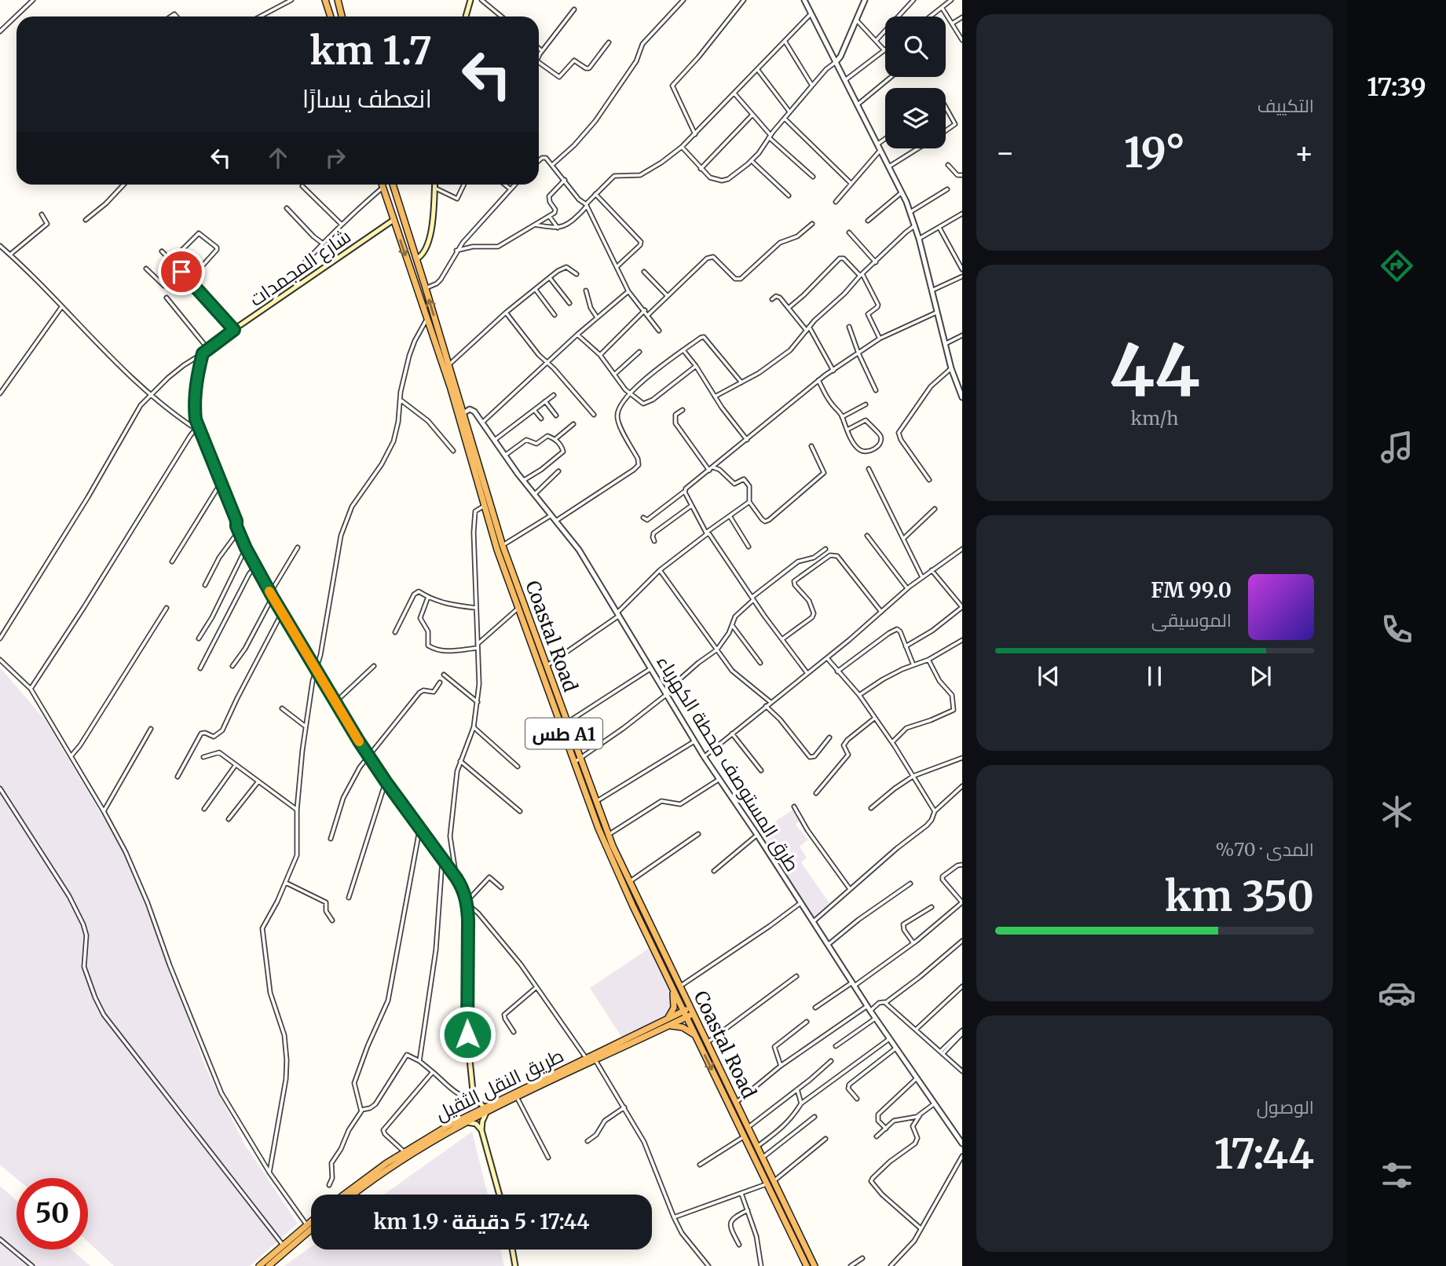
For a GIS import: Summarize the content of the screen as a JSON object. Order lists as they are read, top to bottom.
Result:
{
  "streets": {
    "highway": ["Coastal Road", "طس A1", "طريق النقل الثقيل"],
    "main road": ["شارع المجمدات"],
    "street": ["طرق المستوصف محطة الكهرباء"]
  },
  "crossings": [
    ["شارع المجمدات", "Coastal Road"],
    ["Coastal Road", "طرق المستوصف محطة الكهرباء"],
    ["Coastal Road", "طريق النقل الثقيل"]
  ],
  "page": {
    "tabs": "17:39",
    "tile": [
      "التكييف",
      ["44", "km/h"],
      ["المدى · 70%", "350 km"],
      ["الوصول", "17:44"]
    ],
    "turn": ["1.7 km", "انعطف يسارًا"],
    "heat": ["−", "19°", "+"],
    "song": ["99.0 FM", "الموسيقى"],
    "limit": "50",
    "trip": "17:44 · 5 دقيقة · 1.9 km"
  }
}
